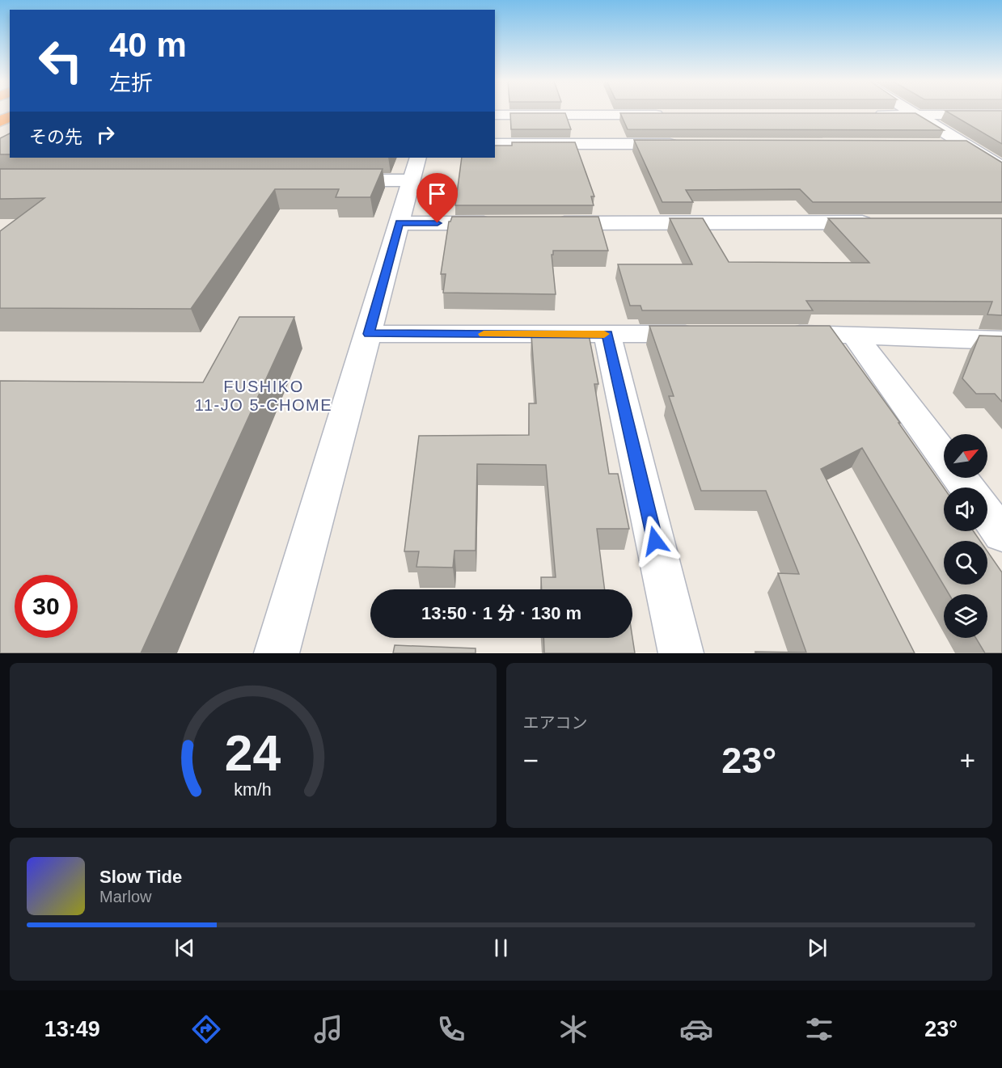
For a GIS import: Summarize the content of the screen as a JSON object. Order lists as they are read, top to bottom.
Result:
{
  "districts": ["FUSHIKO 11-JO 5-CHOME"],
  "north": "top right",
  "page": {
    "turn": ["40 m", "左折"],
    "then": "その先",
    "limit": "30",
    "trip": "13:50 · 1 分 · 130 m",
    "tile": "エアコン",
    "heat": ["−", "23°", "+"],
    "song": ["Slow Tide", "Marlow"],
    "tabs": ["13:49", "23°"],
    "gauge": ["24", "km/h"]
  }
}
